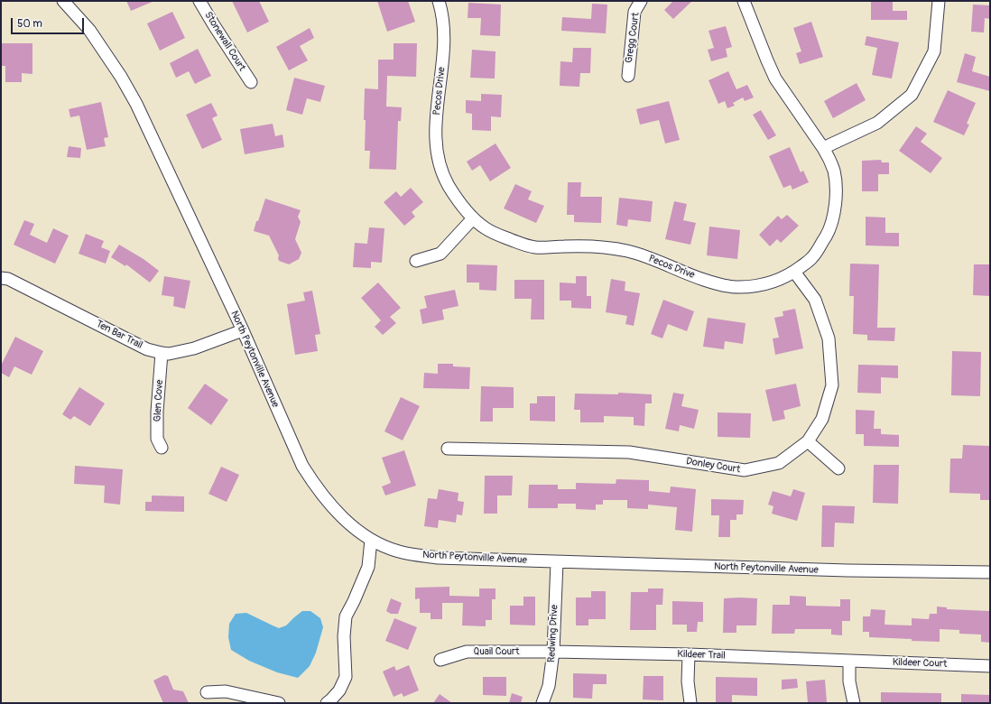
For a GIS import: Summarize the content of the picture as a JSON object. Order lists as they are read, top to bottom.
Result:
{
  "streets": {
    "street": [
      "Gregg Court",
      "Stonewall Court",
      "Pecos Drive",
      "Ten Bar Trail",
      "North Peytonville Avenue",
      "Glen Cove",
      "Donley Court",
      "Redwing Drive",
      "Quail Court",
      "Kildeer Trail",
      "Kildeer Court"
    ]
  },
  "crossings": [
    ["Pecos Drive", "Donley Court"],
    ["Ten Bar Trail", "North Peytonville Avenue"],
    ["Ten Bar Trail", "Glen Cove"],
    ["North Peytonville Avenue", "Redwing Drive"],
    ["Redwing Drive", "Quail Court"],
    ["Redwing Drive", "Kildeer Trail"],
    ["Quail Court", "Kildeer Trail"],
    ["Kildeer Trail", "Kildeer Court"]
  ],
  "scale_bar": "50 m"
}
